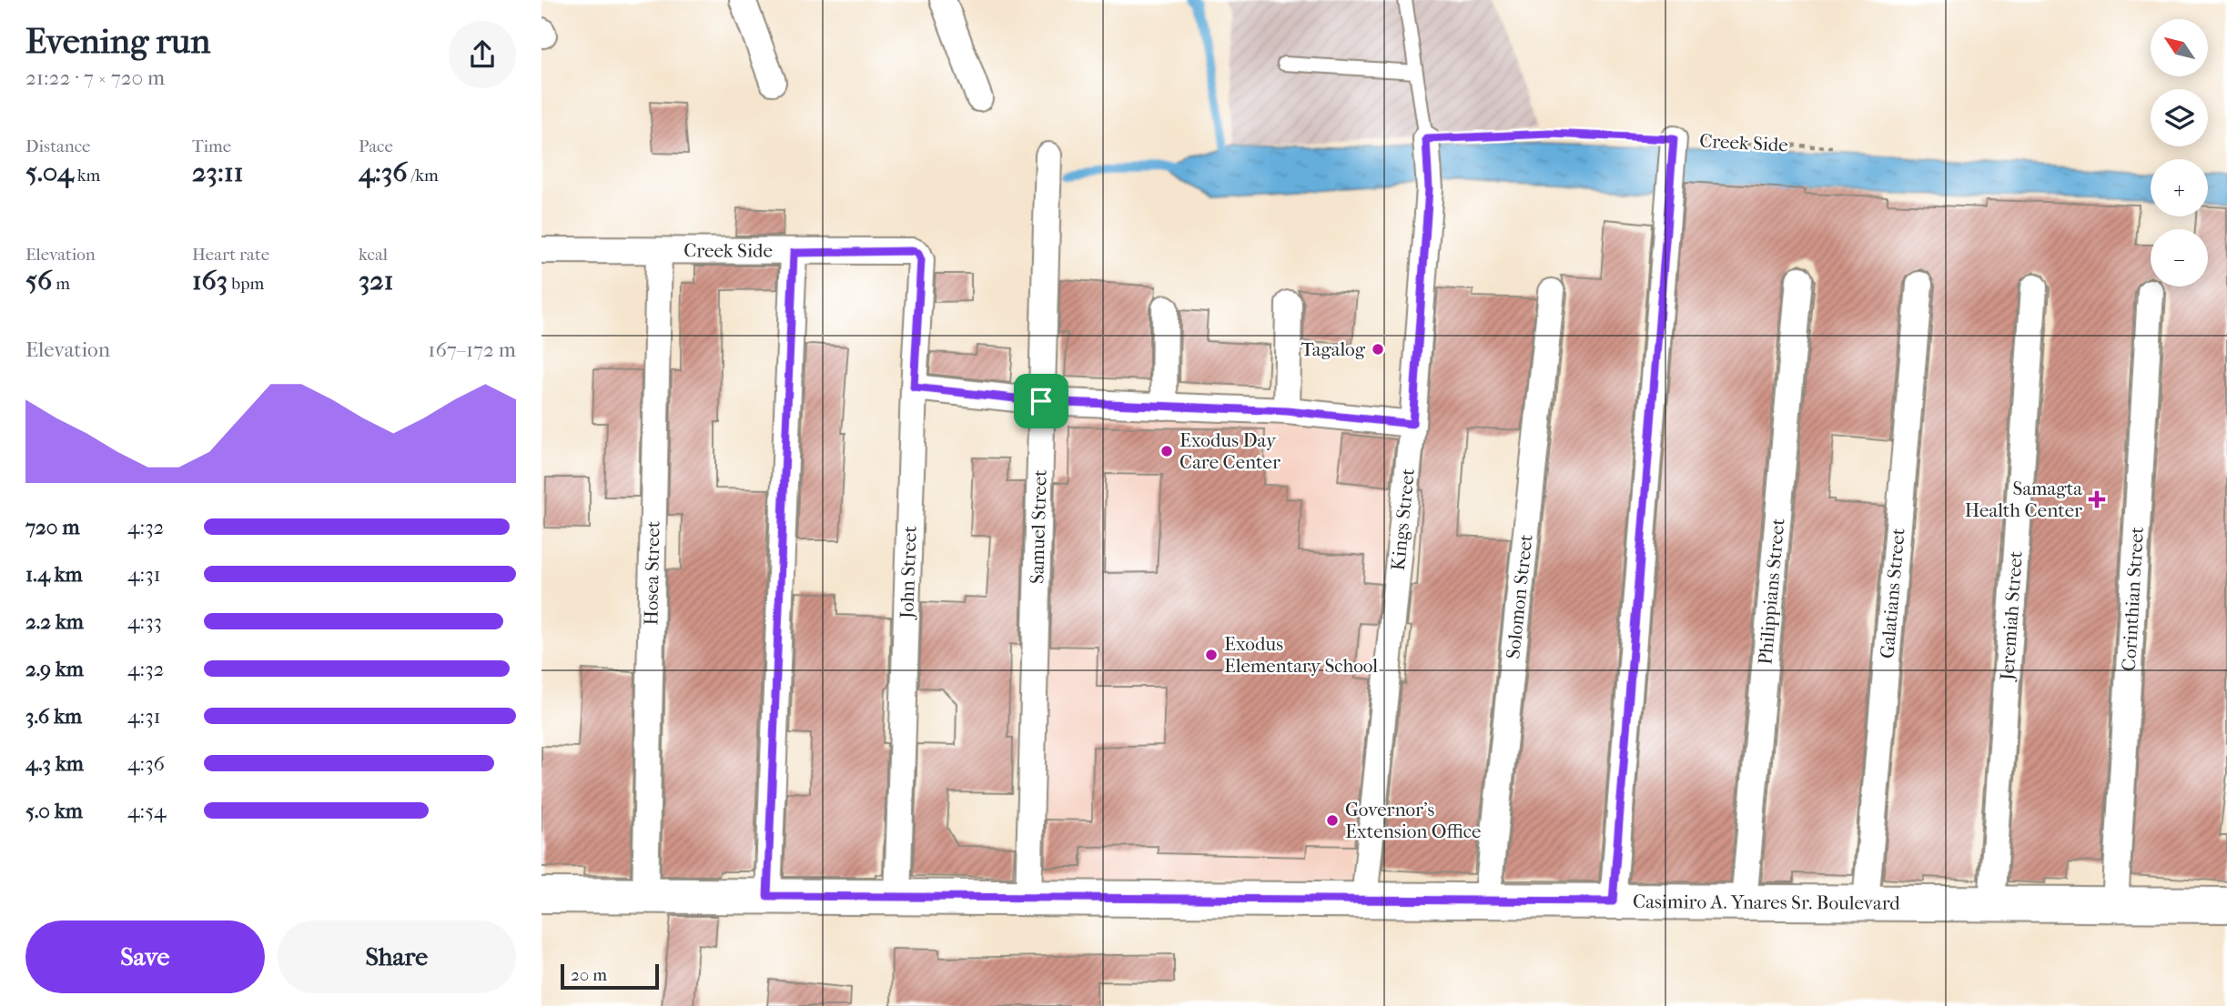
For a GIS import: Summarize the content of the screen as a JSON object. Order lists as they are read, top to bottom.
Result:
{
  "streets": {
    "main road": ["Casimiro A. Ynares Sr. Boulevard"],
    "street": [
      "Creek Side",
      "Kings Street",
      "Samuel Street",
      "John Street",
      "Hosea Street",
      "Philippians Street",
      "Galatians Street",
      "Solomon Street",
      "Corinthian Street",
      "Jeremiah Street"
    ]
  },
  "crossings": [
    ["Creek Side", "Kings Street"],
    ["Creek Side", "John Street"],
    ["Creek Side", "Hosea Street"],
    ["Kings Street", "Casimiro A. Ynares Sr. Boulevard"],
    ["Samuel Street", "Casimiro A. Ynares Sr. Boulevard"],
    ["John Street", "Casimiro A. Ynares Sr. Boulevard"],
    ["Hosea Street", "Casimiro A. Ynares Sr. Boulevard"],
    ["Philippians Street", "Casimiro A. Ynares Sr. Boulevard"],
    ["Galatians Street", "Casimiro A. Ynares Sr. Boulevard"],
    ["Solomon Street", "Casimiro A. Ynares Sr. Boulevard"],
    ["Corinthian Street", "Casimiro A. Ynares Sr. Boulevard"],
    ["Jeremiah Street", "Casimiro A. Ynares Sr. Boulevard"]
  ],
  "places": {
    "other": [
      "Tagalog",
      "Exodus Day Care Center",
      "Exodus Elementary School",
      "Governor’s Extension Office"
    ],
    "health": ["Samagta Health Center"]
  },
  "scale_bar": "20 m",
  "north": "top left",
  "page": {
    "heading": ["Evening run", "21:22 · 7 × 720 m"],
    "map_buttons": ["+", "−"],
    "stats": [
      ["Distance", "5.04 km"],
      ["Time", "23:11"],
      ["Pace", "4:36 /km"],
      ["Elevation", "56 m"],
      ["Heart rate", "163 bpm"],
      ["kcal", "321"]
    ],
    "chart": ["Elevation", "167–172 m"],
    "list": [
      {
        "name": "720 m",
        "note": "4:32"
      },
      {
        "name": "1.4 km",
        "note": "4:31"
      },
      {
        "name": "2.2 km",
        "note": "4:33"
      },
      {
        "name": "2.9 km",
        "note": "4:32"
      },
      {
        "name": "3.6 km",
        "note": "4:31"
      },
      {
        "name": "4.3 km",
        "note": "4:36"
      },
      {
        "name": "5.0 km",
        "note": "4:54"
      }
    ],
    "buttons": ["Save", "Share"],
    "scale": "20 m"
  }
}
